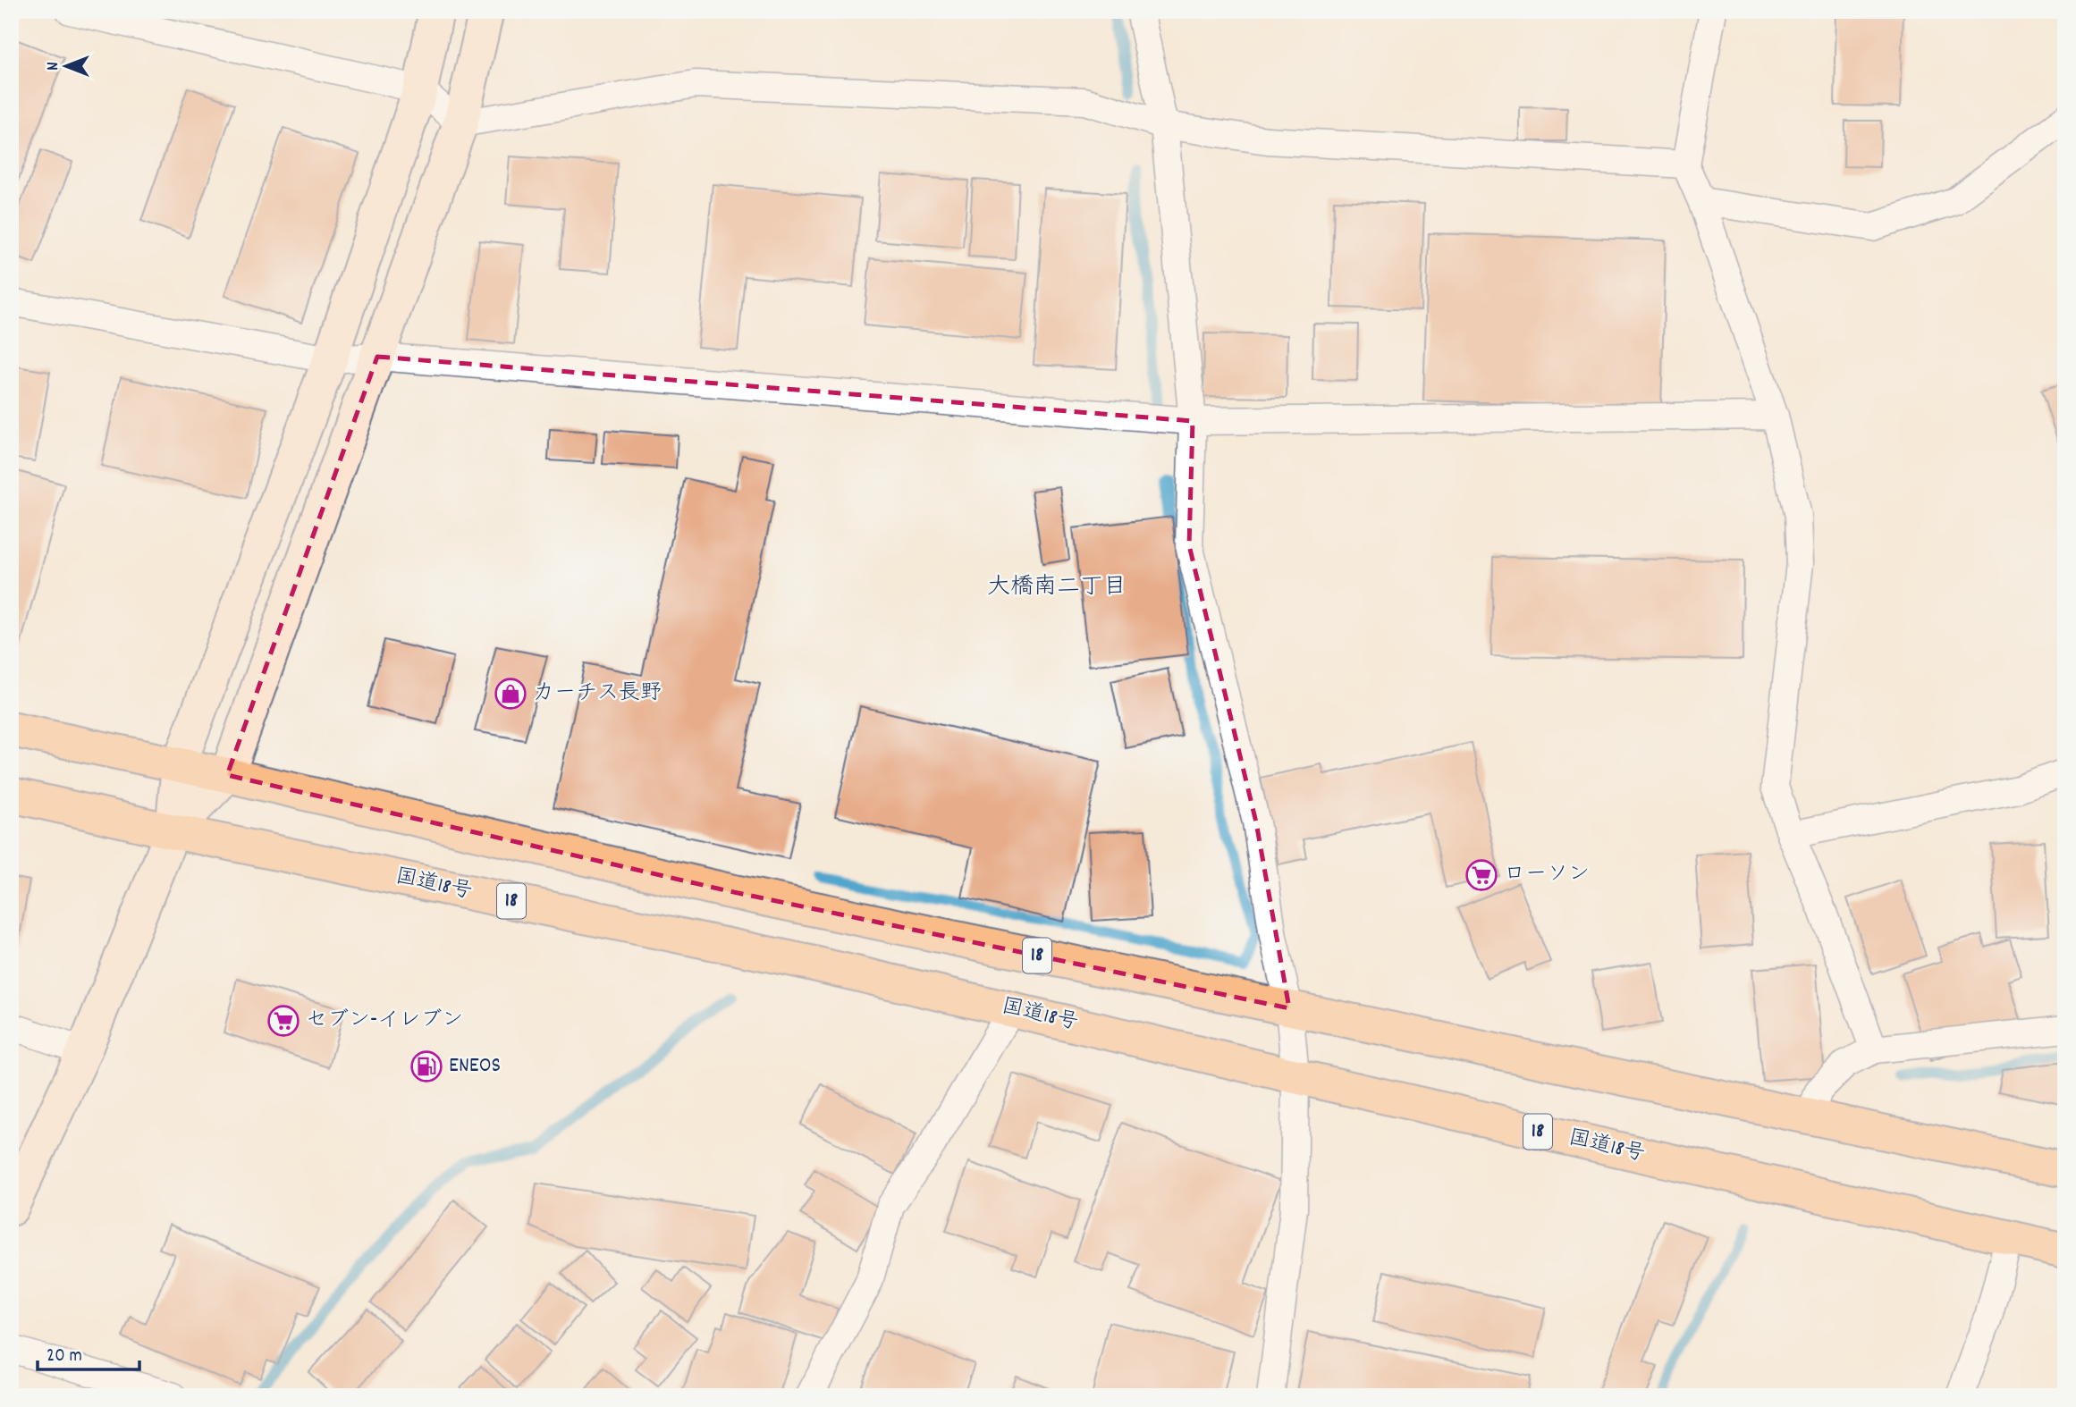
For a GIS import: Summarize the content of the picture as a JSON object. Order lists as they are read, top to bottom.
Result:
{
  "streets": {
    "highway": ["国道18号", "18"]
  },
  "districts": ["大橋南二丁目"],
  "places": {
    "shop": ["カーチス長野"],
    "supermarket": ["ローソン", "セブン-イレブン"],
    "fuel station": ["ENEOS"]
  },
  "scale_bar": "20 m",
  "north": "left"
}
